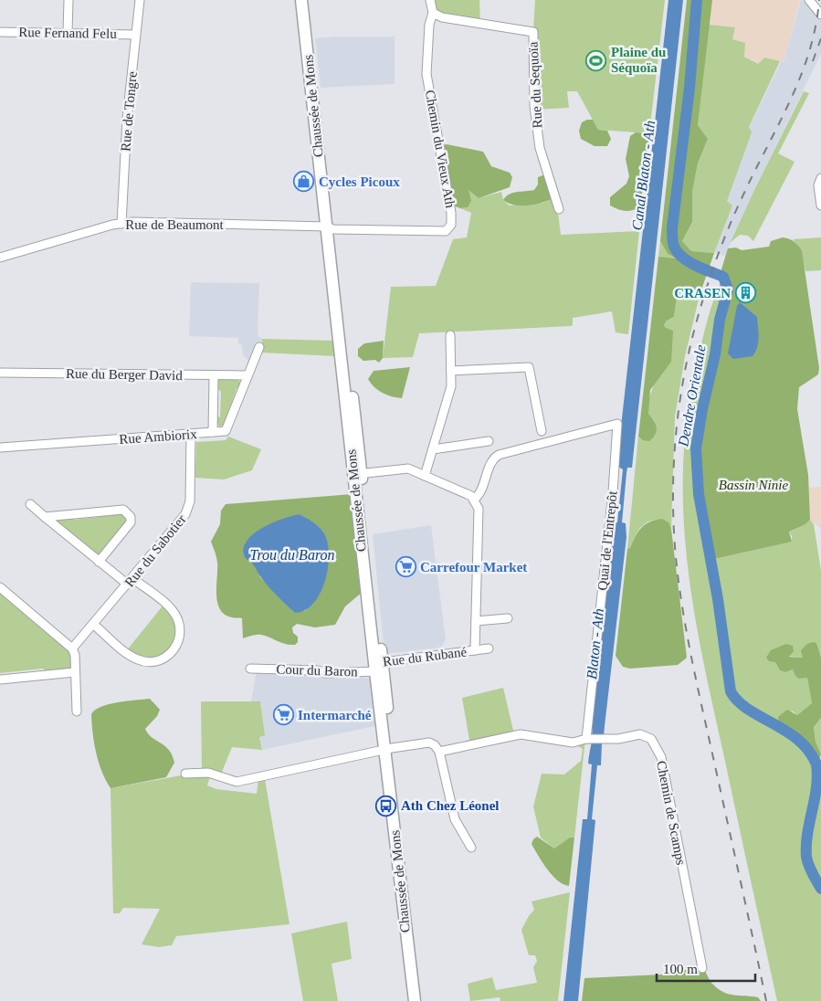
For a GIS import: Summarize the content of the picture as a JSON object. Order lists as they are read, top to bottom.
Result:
{
  "streets": {
    "main road": ["Chaussée de Mons"],
    "street": [
      "Rue Fernand Felu",
      "Rue du Sequoïa",
      "Rue de Tongre",
      "Chemin du Vieux Ath",
      "Rue de Beaumont",
      "Rue du Berger David",
      "Rue Ambiorix",
      "Quai de l'Entrepôt",
      "Rue du Sabotier",
      "Rue du Rubané",
      "Cour du Baron",
      "Chemin de Scamps"
    ]
  },
  "crossings": [
    ["Rue Fernand Felu", "Rue de Tongre"],
    ["Rue du Sequoïa", "Chemin du Vieux Ath"],
    ["Chaussée de Mons", "Chemin du Vieux Ath"],
    ["Chaussée de Mons", "Rue de Beaumont"],
    ["Chaussée de Mons", "Rue du Rubané"],
    ["Chaussée de Mons", "Cour du Baron"],
    ["Rue de Tongre", "Rue de Beaumont"],
    ["Chemin du Vieux Ath", "Rue de Beaumont"],
    ["Rue du Berger David", "Rue Ambiorix"],
    ["Rue Ambiorix", "Rue du Sabotier"],
    ["Quai de l'Entrepôt", "Rue du Rubané"],
    ["Quai de l'Entrepôt", "Chemin de Scamps"],
    ["Rue du Rubané", "Cour du Baron"]
  ],
  "water": [
    "Canal Blaton - Ath",
    "Dendre Orientale",
    "Trou du Baron",
    "Blaton - Ath"
  ],
  "parks": ["Bassin Ninie"],
  "places": {
    "sports": ["Plaine du Séquoïa"],
    "shop": ["Cycles Picoux"],
    "building": ["CRASEN"],
    "supermarket": ["Carrefour Market", "Intermarché"],
    "bus stop": ["Ath Chez Léonel"]
  },
  "scale_bar": "100 m"
}
